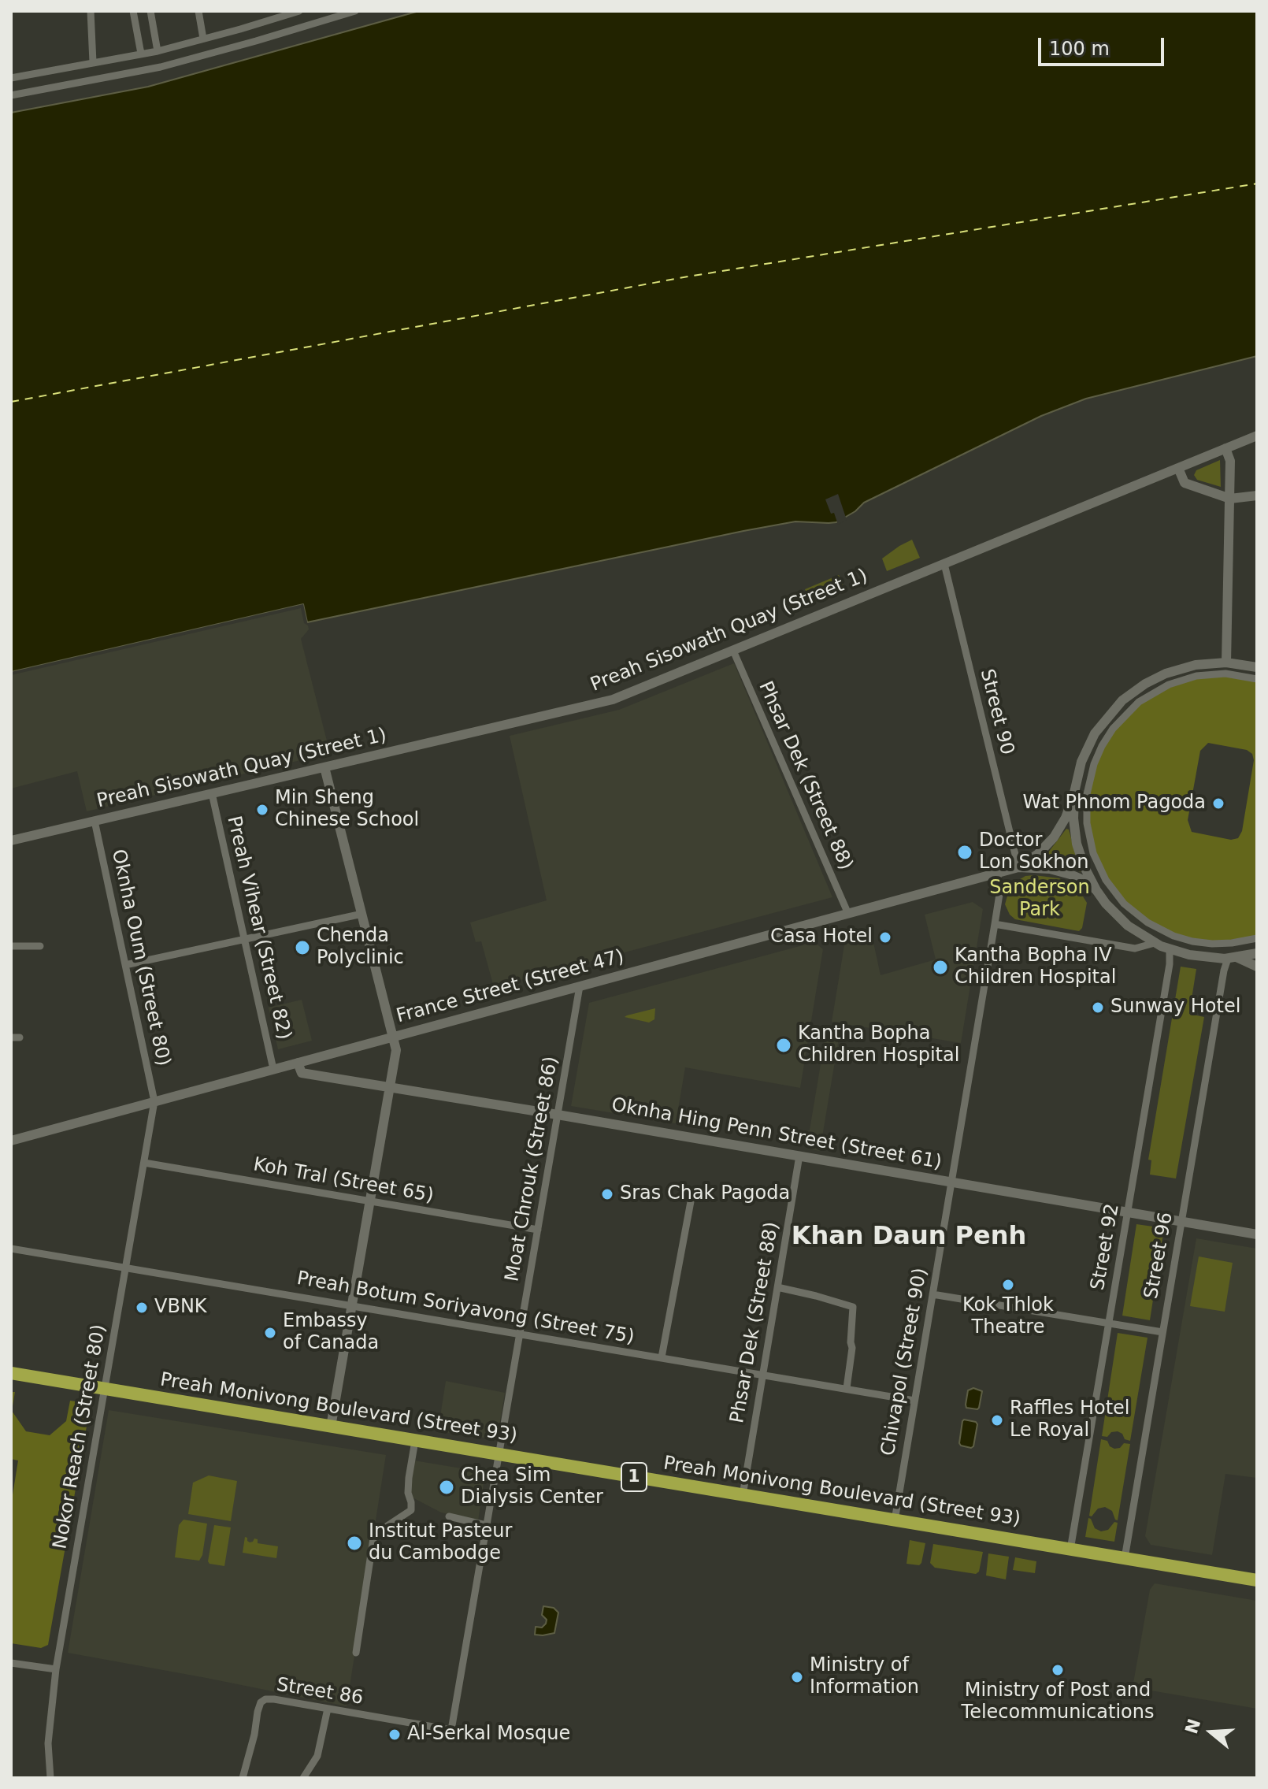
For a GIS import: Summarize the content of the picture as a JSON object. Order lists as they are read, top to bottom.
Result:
{
  "streets": {
    "highway": ["Preah Monivong Boulevard (Street 93)", "1"],
    "main road": ["Preah Sisowath Quay (Street 1)", "France Street (Street 47)", "Oknha Hing Penn Street (Street 61)"],
    "street": [
      "Street 90",
      "Phsar Dek (Street 88)",
      "Preah Vihear (Street 82)",
      "Oknha Oum (Street 80)",
      "Moat Chrouk (Street 86)",
      "Koh Tral (Street 65)",
      "Street 92",
      "Street 96",
      "Preah Botum Soriyavong (Street 75)",
      "Chivapol (Street 90)",
      "Nokor Reach (Street 80)",
      "Street 86"
    ]
  },
  "crossings": [
    ["Preah Sisowath Quay (Street 1)", "Street 90"],
    ["Preah Sisowath Quay (Street 1)", "Phsar Dek (Street 88)"],
    ["Preah Sisowath Quay (Street 1)", "Preah Vihear (Street 82)"],
    ["Preah Sisowath Quay (Street 1)", "Oknha Oum (Street 80)"],
    ["Street 90", "France Street (Street 47)"],
    ["Phsar Dek (Street 88)", "France Street (Street 47)"],
    ["Phsar Dek (Street 88)", "Oknha Hing Penn Street (Street 61)"],
    ["Phsar Dek (Street 88)", "Preah Botum Soriyavong (Street 75)"],
    ["Phsar Dek (Street 88)", "Preah Monivong Boulevard (Street 93)"],
    ["Preah Vihear (Street 82)", "France Street (Street 47)"],
    ["Oknha Oum (Street 80)", "France Street (Street 47)"],
    ["Oknha Oum (Street 80)", "Nokor Reach (Street 80)"],
    ["France Street (Street 47)", "Oknha Hing Penn Street (Street 61)"],
    ["France Street (Street 47)", "Moat Chrouk (Street 86)"],
    ["France Street (Street 47)", "Chivapol (Street 90)"],
    ["France Street (Street 47)", "Nokor Reach (Street 80)"],
    ["Oknha Hing Penn Street (Street 61)", "Moat Chrouk (Street 86)"],
    ["Oknha Hing Penn Street (Street 61)", "Street 92"],
    ["Oknha Hing Penn Street (Street 61)", "Street 96"],
    ["Oknha Hing Penn Street (Street 61)", "Chivapol (Street 90)"],
    ["Moat Chrouk (Street 86)", "Koh Tral (Street 65)"],
    ["Moat Chrouk (Street 86)", "Preah Botum Soriyavong (Street 75)"],
    ["Moat Chrouk (Street 86)", "Preah Monivong Boulevard (Street 93)"],
    ["Moat Chrouk (Street 86)", "Street 86"],
    ["Koh Tral (Street 65)", "Nokor Reach (Street 80)"],
    ["Street 92", "Preah Monivong Boulevard (Street 93)"],
    ["Street 96", "Preah Monivong Boulevard (Street 93)"],
    ["Preah Botum Soriyavong (Street 75)", "Chivapol (Street 90)"],
    ["Preah Botum Soriyavong (Street 75)", "Nokor Reach (Street 80)"],
    ["Chivapol (Street 90)", "Preah Monivong Boulevard (Street 93)"],
    ["Preah Monivong Boulevard (Street 93)", "Nokor Reach (Street 80)"]
  ],
  "districts": ["Khan Daun Penh"],
  "parks": ["Sanderson Park"],
  "places": [
    "Wat Phnom Pagoda",
    "Min Sheng Chinese School",
    "Doctor Lon Sokhon",
    "Casa Hotel",
    "Chenda Polyclinic",
    "Kantha Bopha IV Children Hospital",
    "Sunway Hotel",
    "Kantha Bopha Children Hospital",
    "Sras Chak Pagoda",
    "Kok Thlok Theatre",
    "VBNK",
    "Embassy of Canada",
    "Raffles Hotel Le Royal",
    "Chea Sim Dialysis Center",
    "Institut Pasteur du Cambodge",
    "Ministry of Post and Telecommunications",
    "Ministry of Information",
    "Al-Serkal Mosque"
  ],
  "scale_bar": "100 m",
  "north": "left"
}
